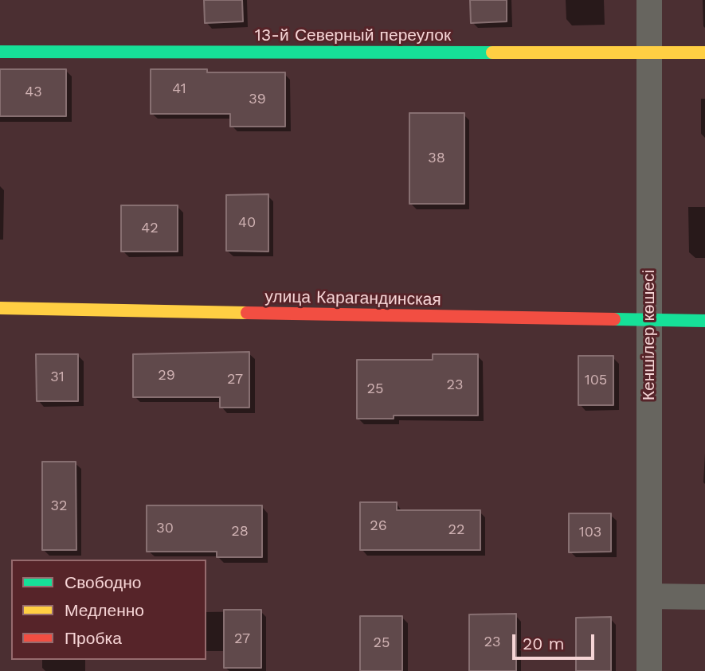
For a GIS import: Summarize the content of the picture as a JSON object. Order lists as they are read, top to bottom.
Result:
{
  "streets": {
    "street": ["13-й Северный переулок", "улица Карагандинская", "Кеншілер көшесі"]
  },
  "crossings": [
    ["13-й Северный переулок", "Кеншілер көшесі"],
    ["улица Карагандинская", "Кеншілер көшесі"]
  ],
  "house_numbers": [
    "41",
    "43",
    "39",
    "38",
    "40",
    "42",
    "29",
    "31",
    "27",
    "105",
    "23",
    "25",
    "32",
    "26",
    "30",
    "22",
    "28",
    "103",
    "27",
    "23",
    "25"
  ],
  "legend": ["Свободно", "Медленно", "Пробка"],
  "scale_bar": "20 m"
}
